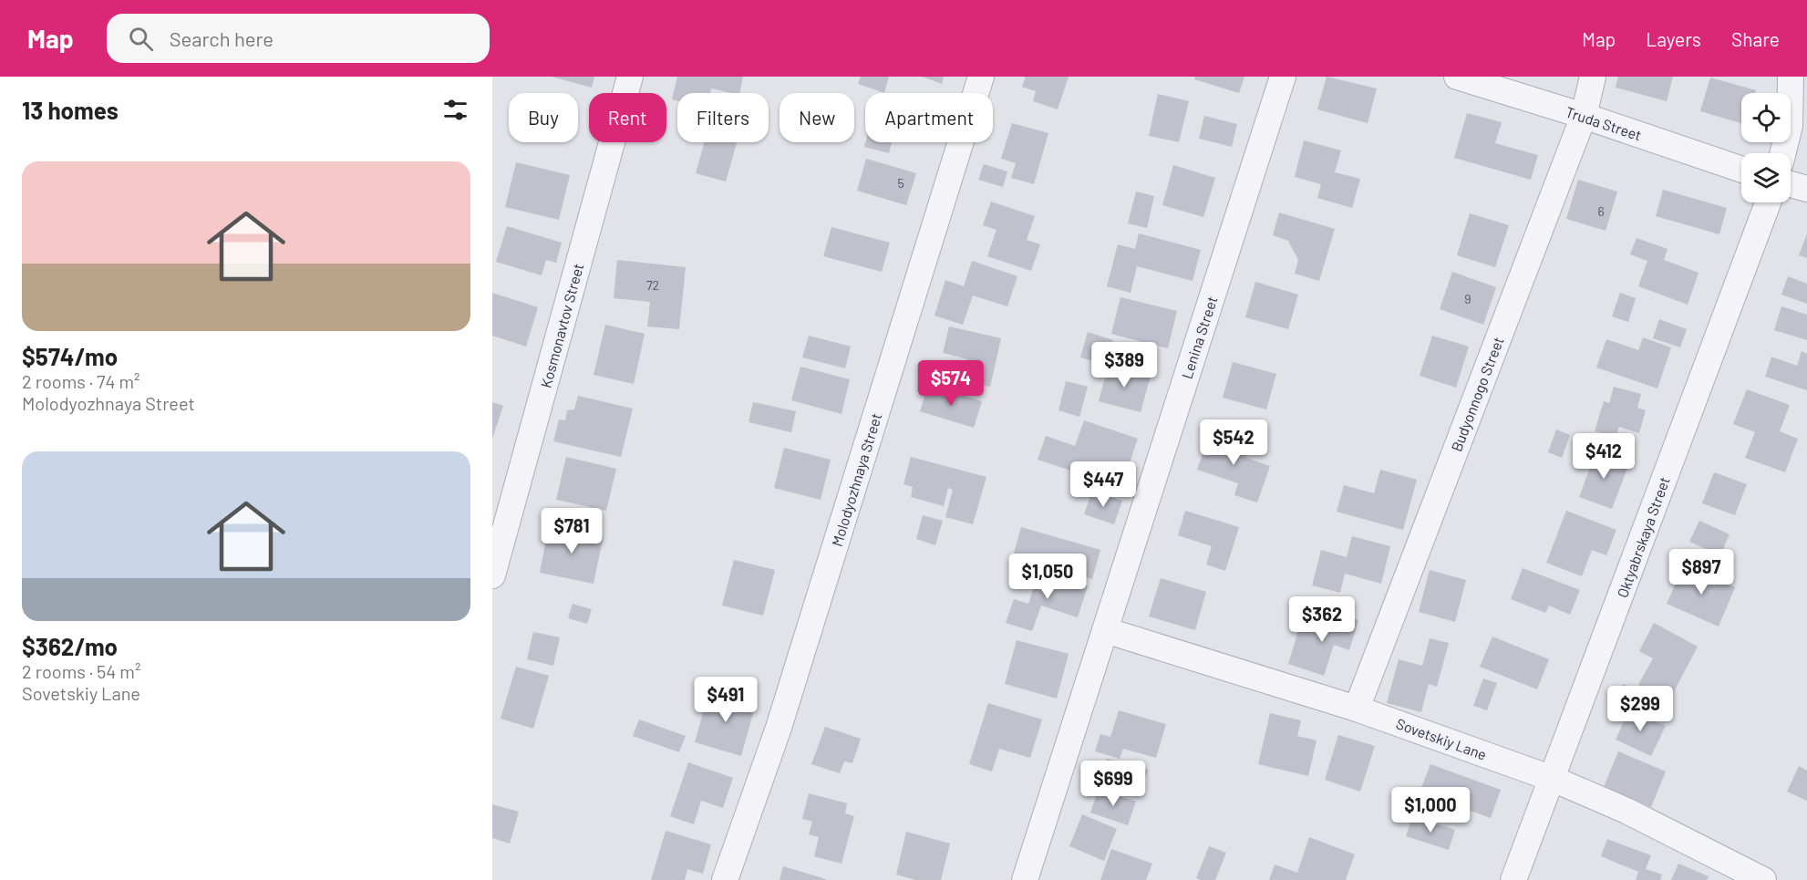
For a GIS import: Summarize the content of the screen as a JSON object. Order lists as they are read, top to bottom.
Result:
{
  "streets": {
    "street": [
      "Truda Street",
      "Kosmonavtov Street",
      "Lenina Street",
      "Budyonnogo Street",
      "Molodyozhnaya Street",
      "Oktyabrskaya Street",
      "Sovetskiy Lane"
    ]
  },
  "crossings": [
    ["Truda Street", "Budyonnogo Street"],
    ["Lenina Street", "Sovetskiy Lane"],
    ["Budyonnogo Street", "Sovetskiy Lane"],
    ["Oktyabrskaya Street", "Sovetskiy Lane"]
  ],
  "house_numbers": [
    "5",
    "6",
    "72",
    "9"
  ],
  "page": {
    "header": "Map",
    "search": "Search here",
    "nav": ["Map", "Layers", "Share"],
    "heading": "13 homes",
    "chip": [
      "Buy",
      "Rent",
      "Filters",
      "New",
      "Apartment"
    ],
    "list": [
      {
        "name": "$574/mo",
        "note": "2 rooms · 74 m² · Molodyozhnaya Street"
      },
      {
        "name": "$362/mo",
        "note": "2 rooms · 54 m² · Sovetskiy Lane"
      }
    ],
    "price": [
      "$389",
      "$574",
      "$542",
      "$412",
      "$447",
      "$781",
      "$897",
      "$1,050",
      "$362",
      "$491",
      "$299",
      "$699",
      "$1,000"
    ]
  }
}
